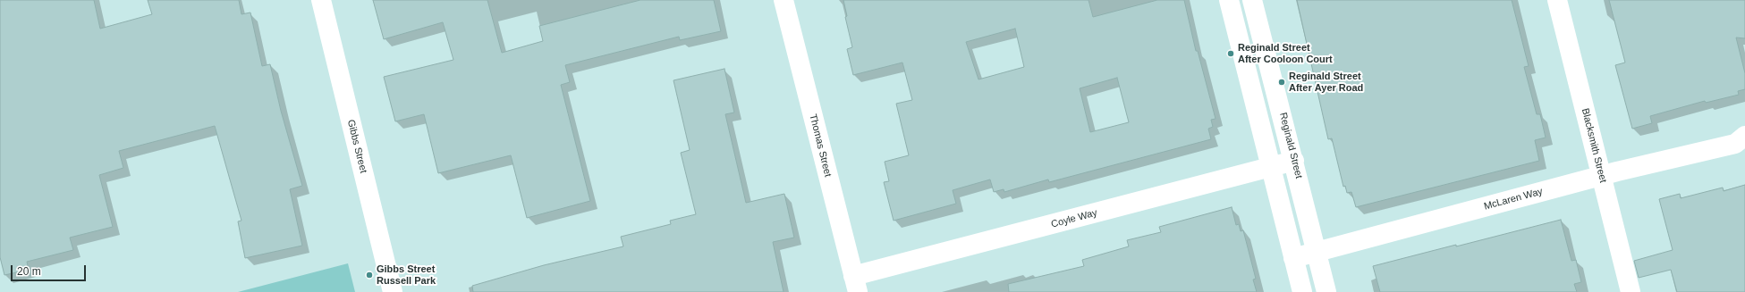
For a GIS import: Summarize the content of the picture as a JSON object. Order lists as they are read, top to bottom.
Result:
{
  "streets": {
    "street": [
      "Thomas Street",
      "Reginald Street",
      "Blacksmith Street",
      "Gibbs Street",
      "McLaren Way",
      "Coyle Way"
    ]
  },
  "crossings": [
    ["Thomas Street", "Coyle Way"],
    ["Reginald Street", "McLaren Way"],
    ["Reginald Street", "Coyle Way"],
    ["Blacksmith Street", "McLaren Way"]
  ],
  "places": ["Reginald Street After Cooloon Court", "Reginald Street After Ayer Road", "Gibbs Street Russell Park"],
  "scale_bar": "20 m"
}
